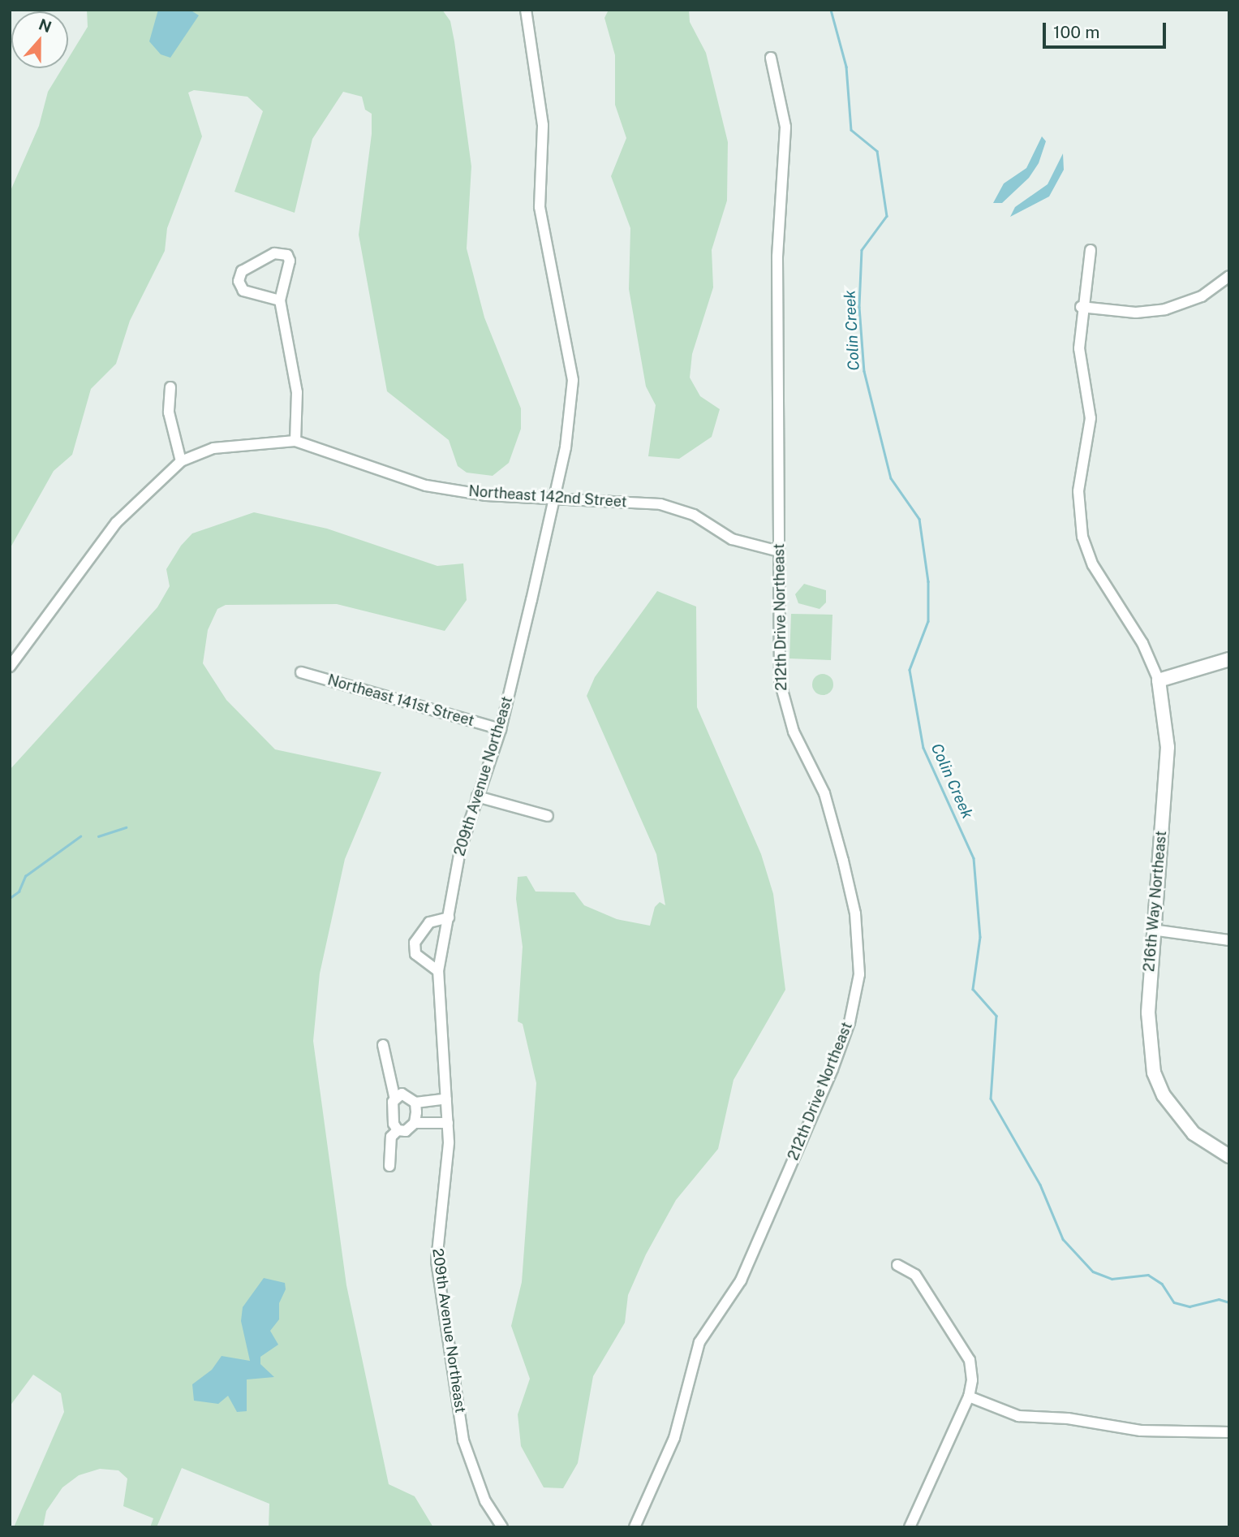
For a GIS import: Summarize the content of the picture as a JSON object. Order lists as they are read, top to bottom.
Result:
{
  "streets": {
    "street": [
      "Northeast 142nd Street",
      "212th Drive Northeast",
      "Northeast 141st Street",
      "209th Avenue Northeast",
      "216th Way Northeast"
    ]
  },
  "crossings": [
    ["Northeast 142nd Street", "212th Drive Northeast"],
    ["Northeast 142nd Street", "209th Avenue Northeast"],
    ["Northeast 141st Street", "209th Avenue Northeast"]
  ],
  "water": ["Colin Creek"],
  "scale_bar": "100 m",
  "north": "top"
}
